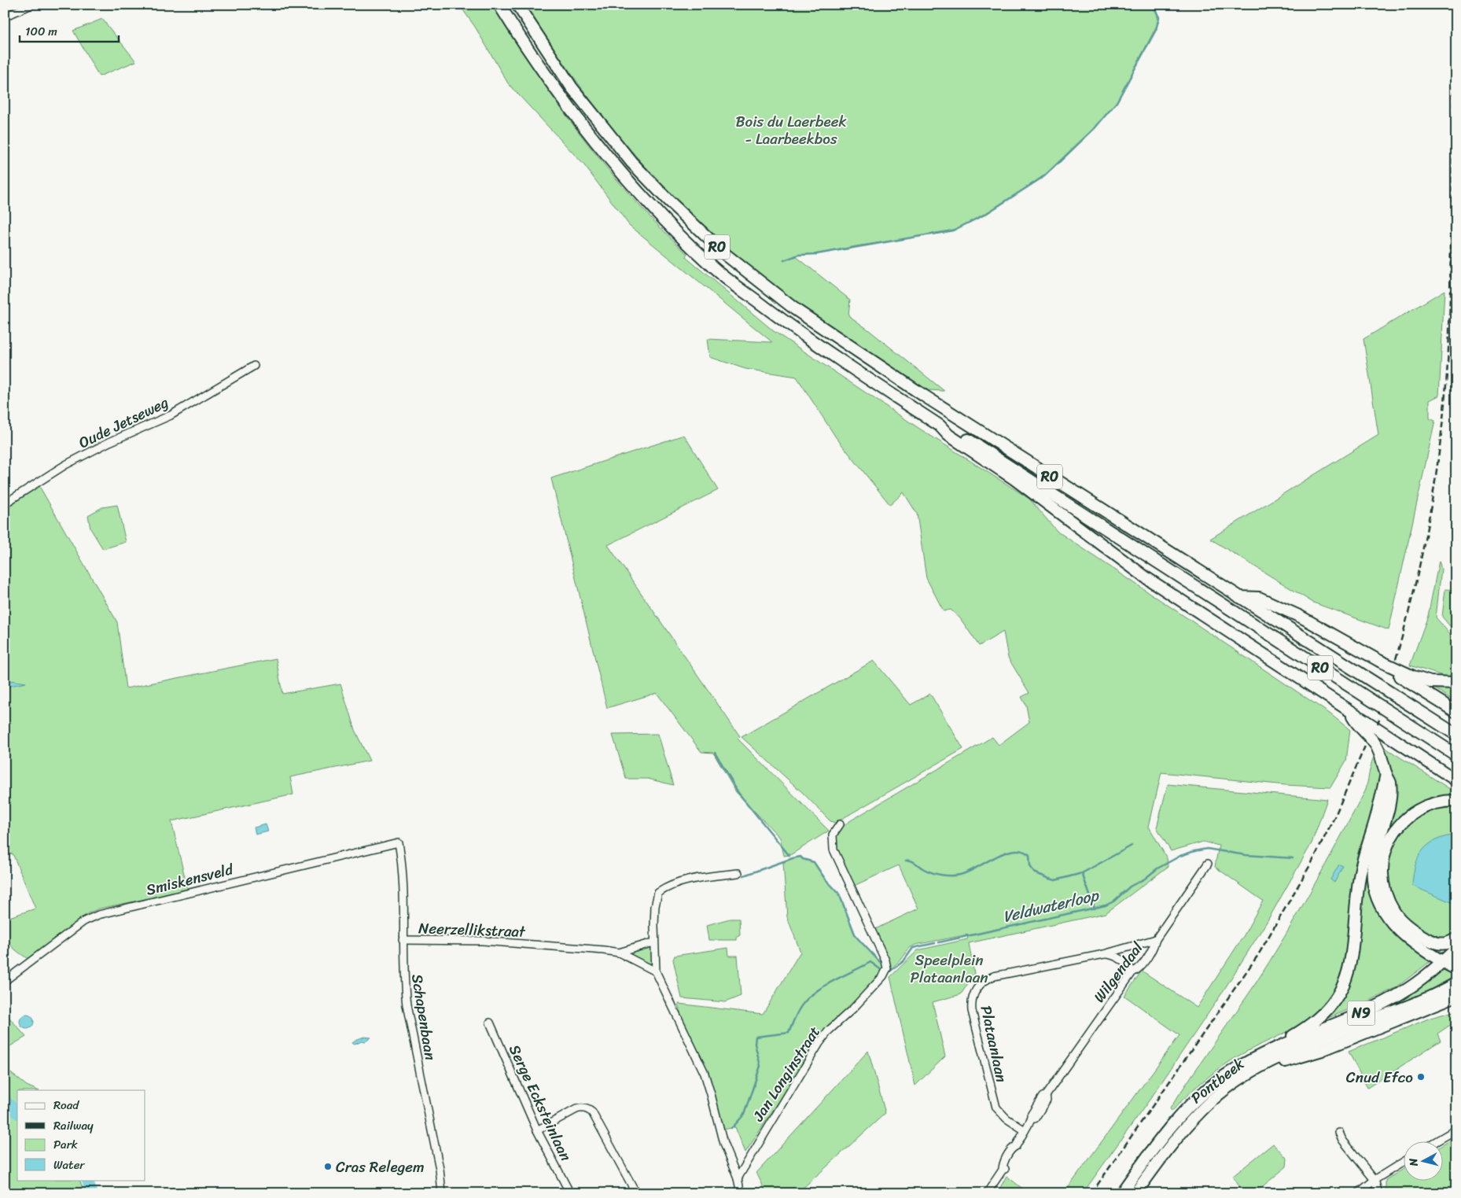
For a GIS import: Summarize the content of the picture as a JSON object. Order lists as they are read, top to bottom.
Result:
{
  "streets": {
    "highway": ["R0", "N9", "Pontbeek"],
    "street": [
      "Oude Jetseweg",
      "Smiskensveld",
      "Neerzellikstraat",
      "Wilgendaal",
      "Schapenbaan",
      "Plataanlaan",
      "Jan Longinstraat",
      "Serge Ecksteinlaan"
    ]
  },
  "crossings": [
    ["Smiskensveld", "Schapenbaan"],
    ["Neerzellikstraat", "Schapenbaan"],
    ["Wilgendaal", "Plataanlaan"]
  ],
  "water": ["Veldwaterloop"],
  "parks": ["Bois du Laerbeek - Laarbeekbos", "Speelplein Plataanlaan"],
  "places": ["Cnud Efco", "Cras Relegem"],
  "legend": [
    "Road",
    "Railway",
    "Park",
    "Water"
  ],
  "scale_bar": "100 m",
  "north": "left"
}
